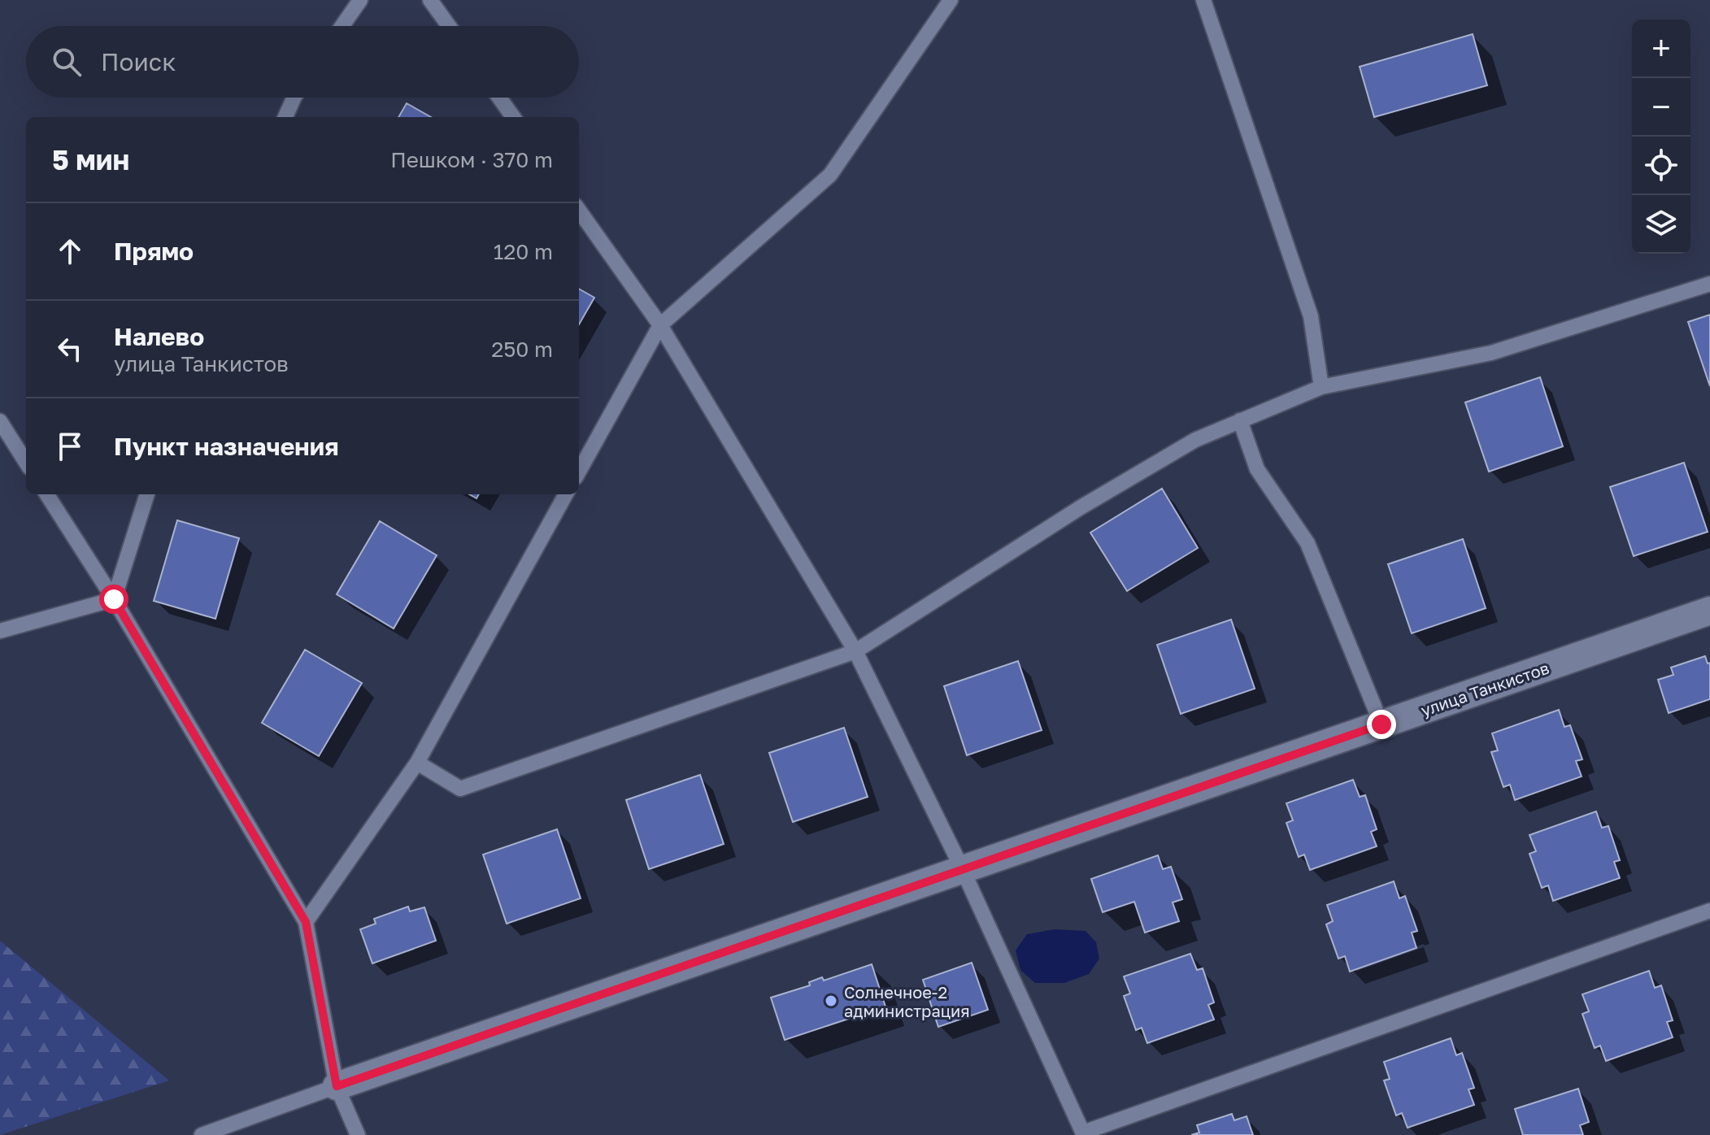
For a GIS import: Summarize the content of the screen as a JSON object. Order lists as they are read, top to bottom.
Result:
{
  "streets": {
    "street": ["улица Танкистов"]
  },
  "places": ["Солнечное-2 администрация"],
  "page": {
    "map_buttons": ["+", "−"],
    "search": "Поиск",
    "heading": ["5 мин", "Пешком · 370 m"],
    "list": [
      ["Прямо", "120 m"],
      ["Налево", "улица Танкистов", "250 m"],
      "Пункт назначения"
    ]
  }
}
